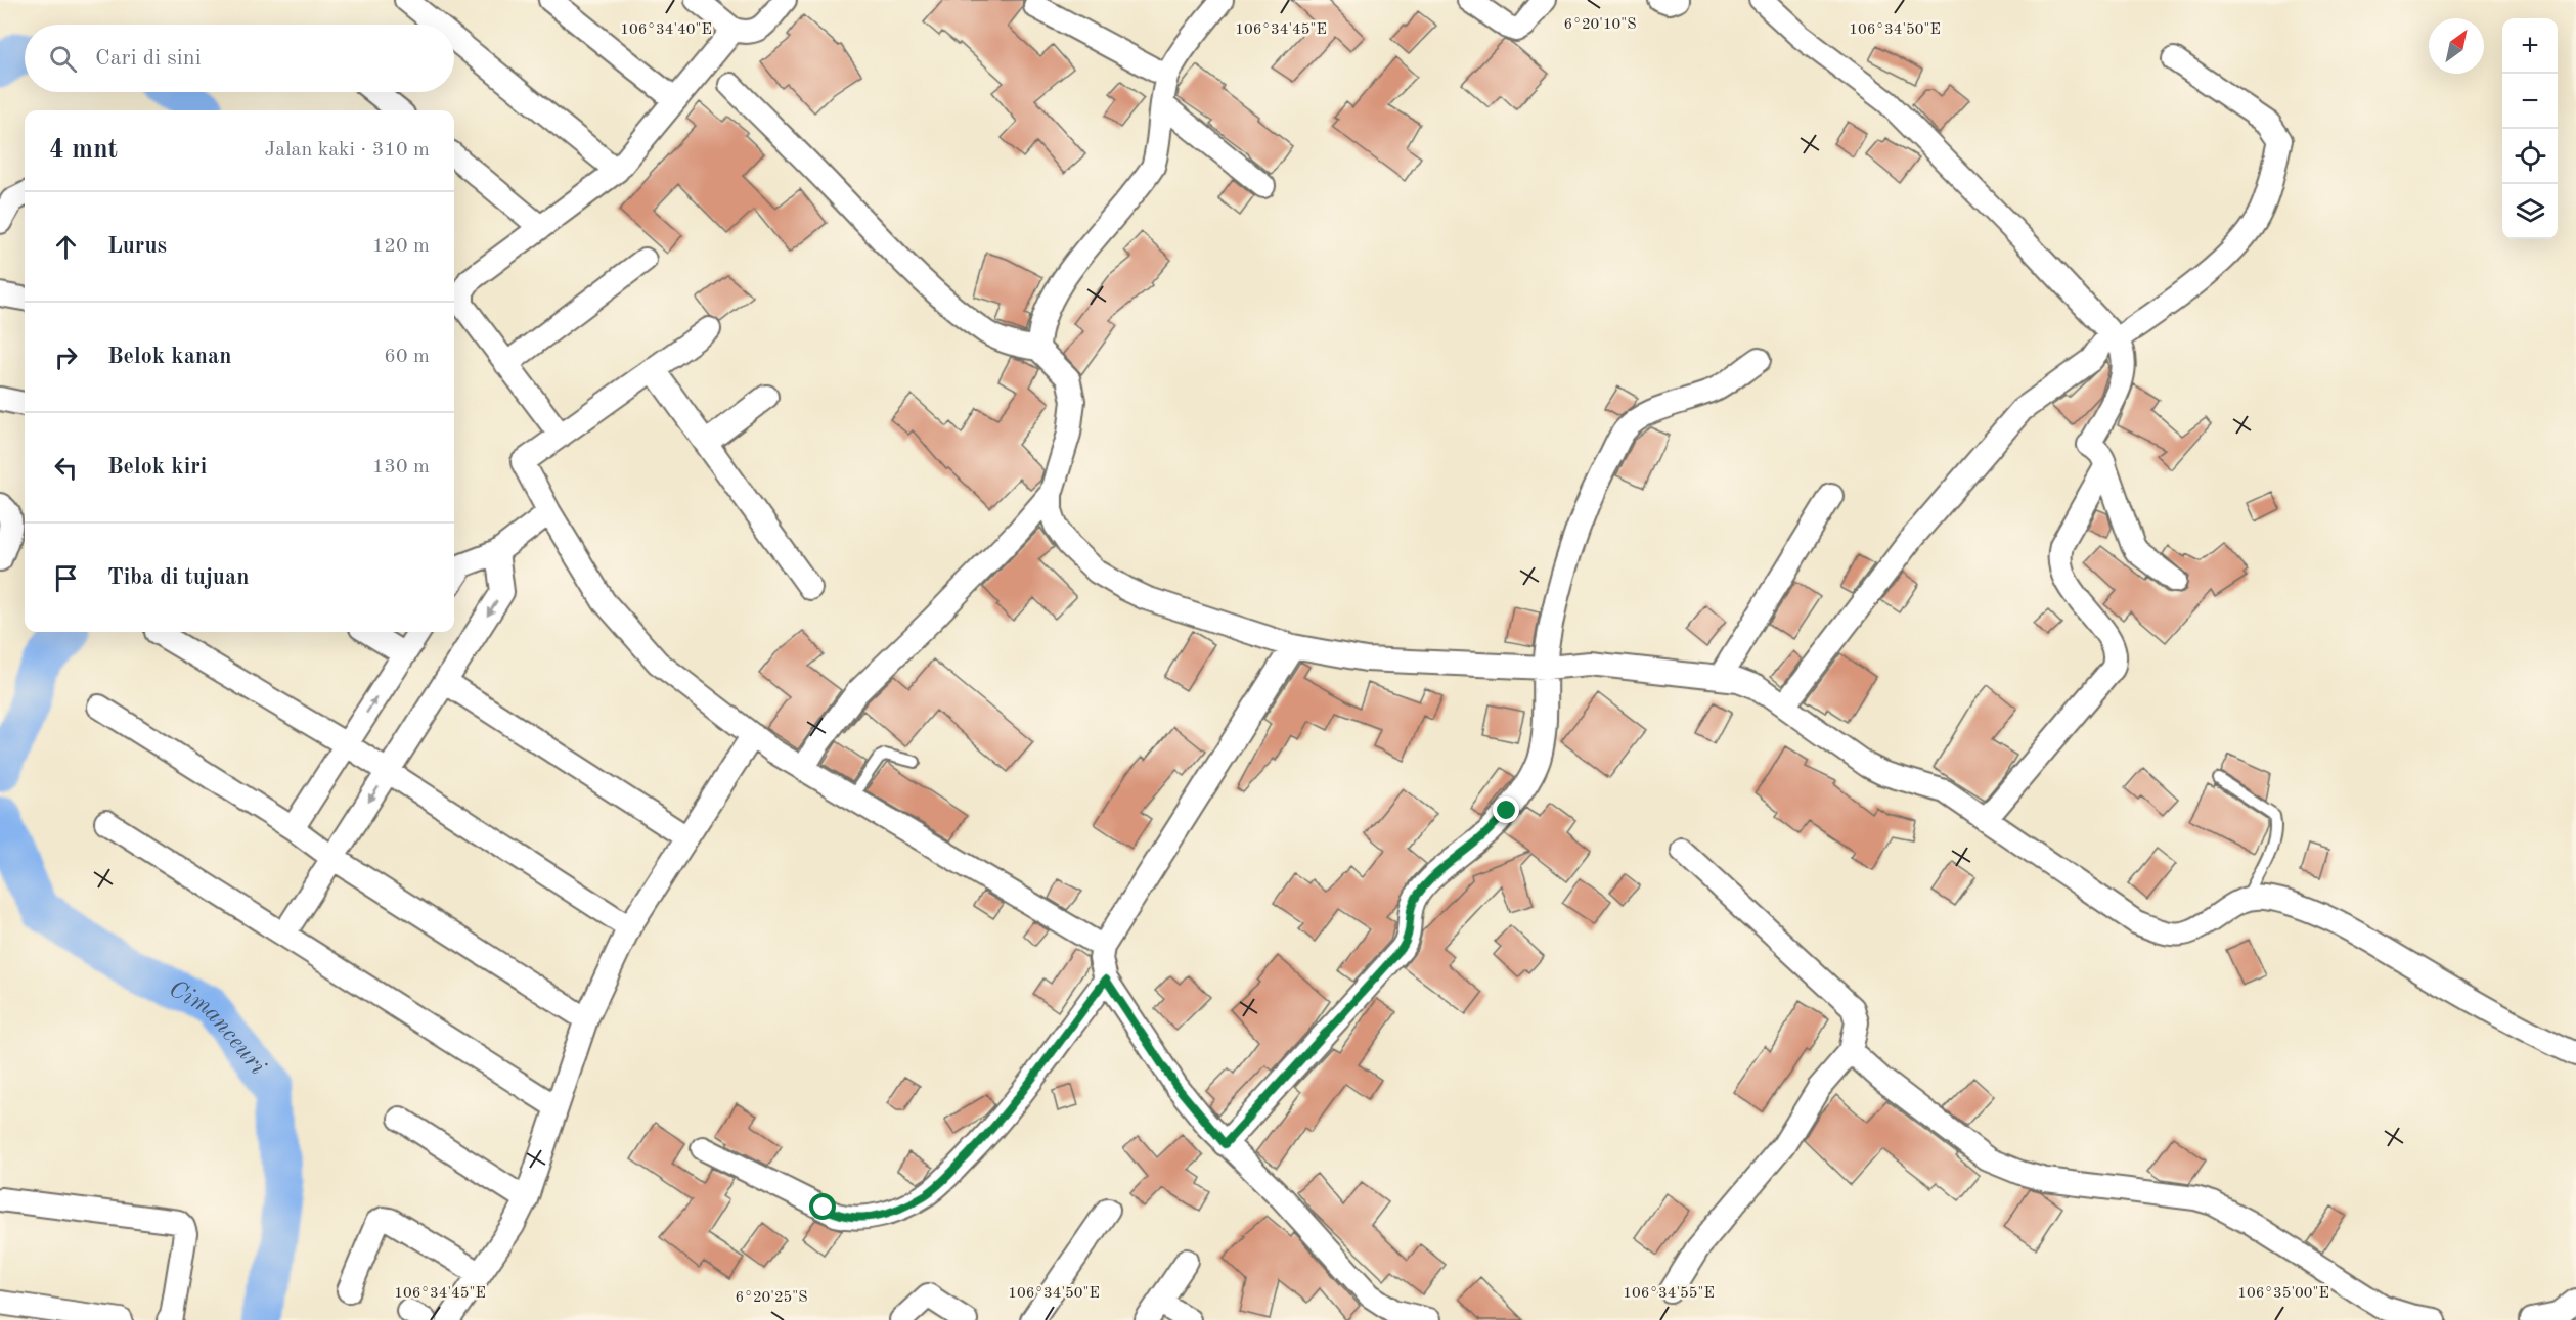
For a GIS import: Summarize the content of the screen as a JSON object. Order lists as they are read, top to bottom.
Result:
{
  "water": ["Cimanceuri"],
  "north": "top right",
  "page": {
    "map_buttons": ["+", "−"],
    "search": "Cari di sini",
    "heading": ["4 mnt", "Jalan kaki · 310 m"],
    "list": [
      ["Lurus", "120 m"],
      ["Belok kanan", "60 m"],
      ["Belok kiri", "130 m"],
      "Tiba di tujuan"
    ]
  },
  "coordinates": [
    "6°20'10\"S",
    "106°34'40\"E",
    "106°34'45\"E",
    "106°34'50\"E",
    "106°34'55\"E",
    "106°35'00\"E",
    "6°20'25\"S"
  ]
}
